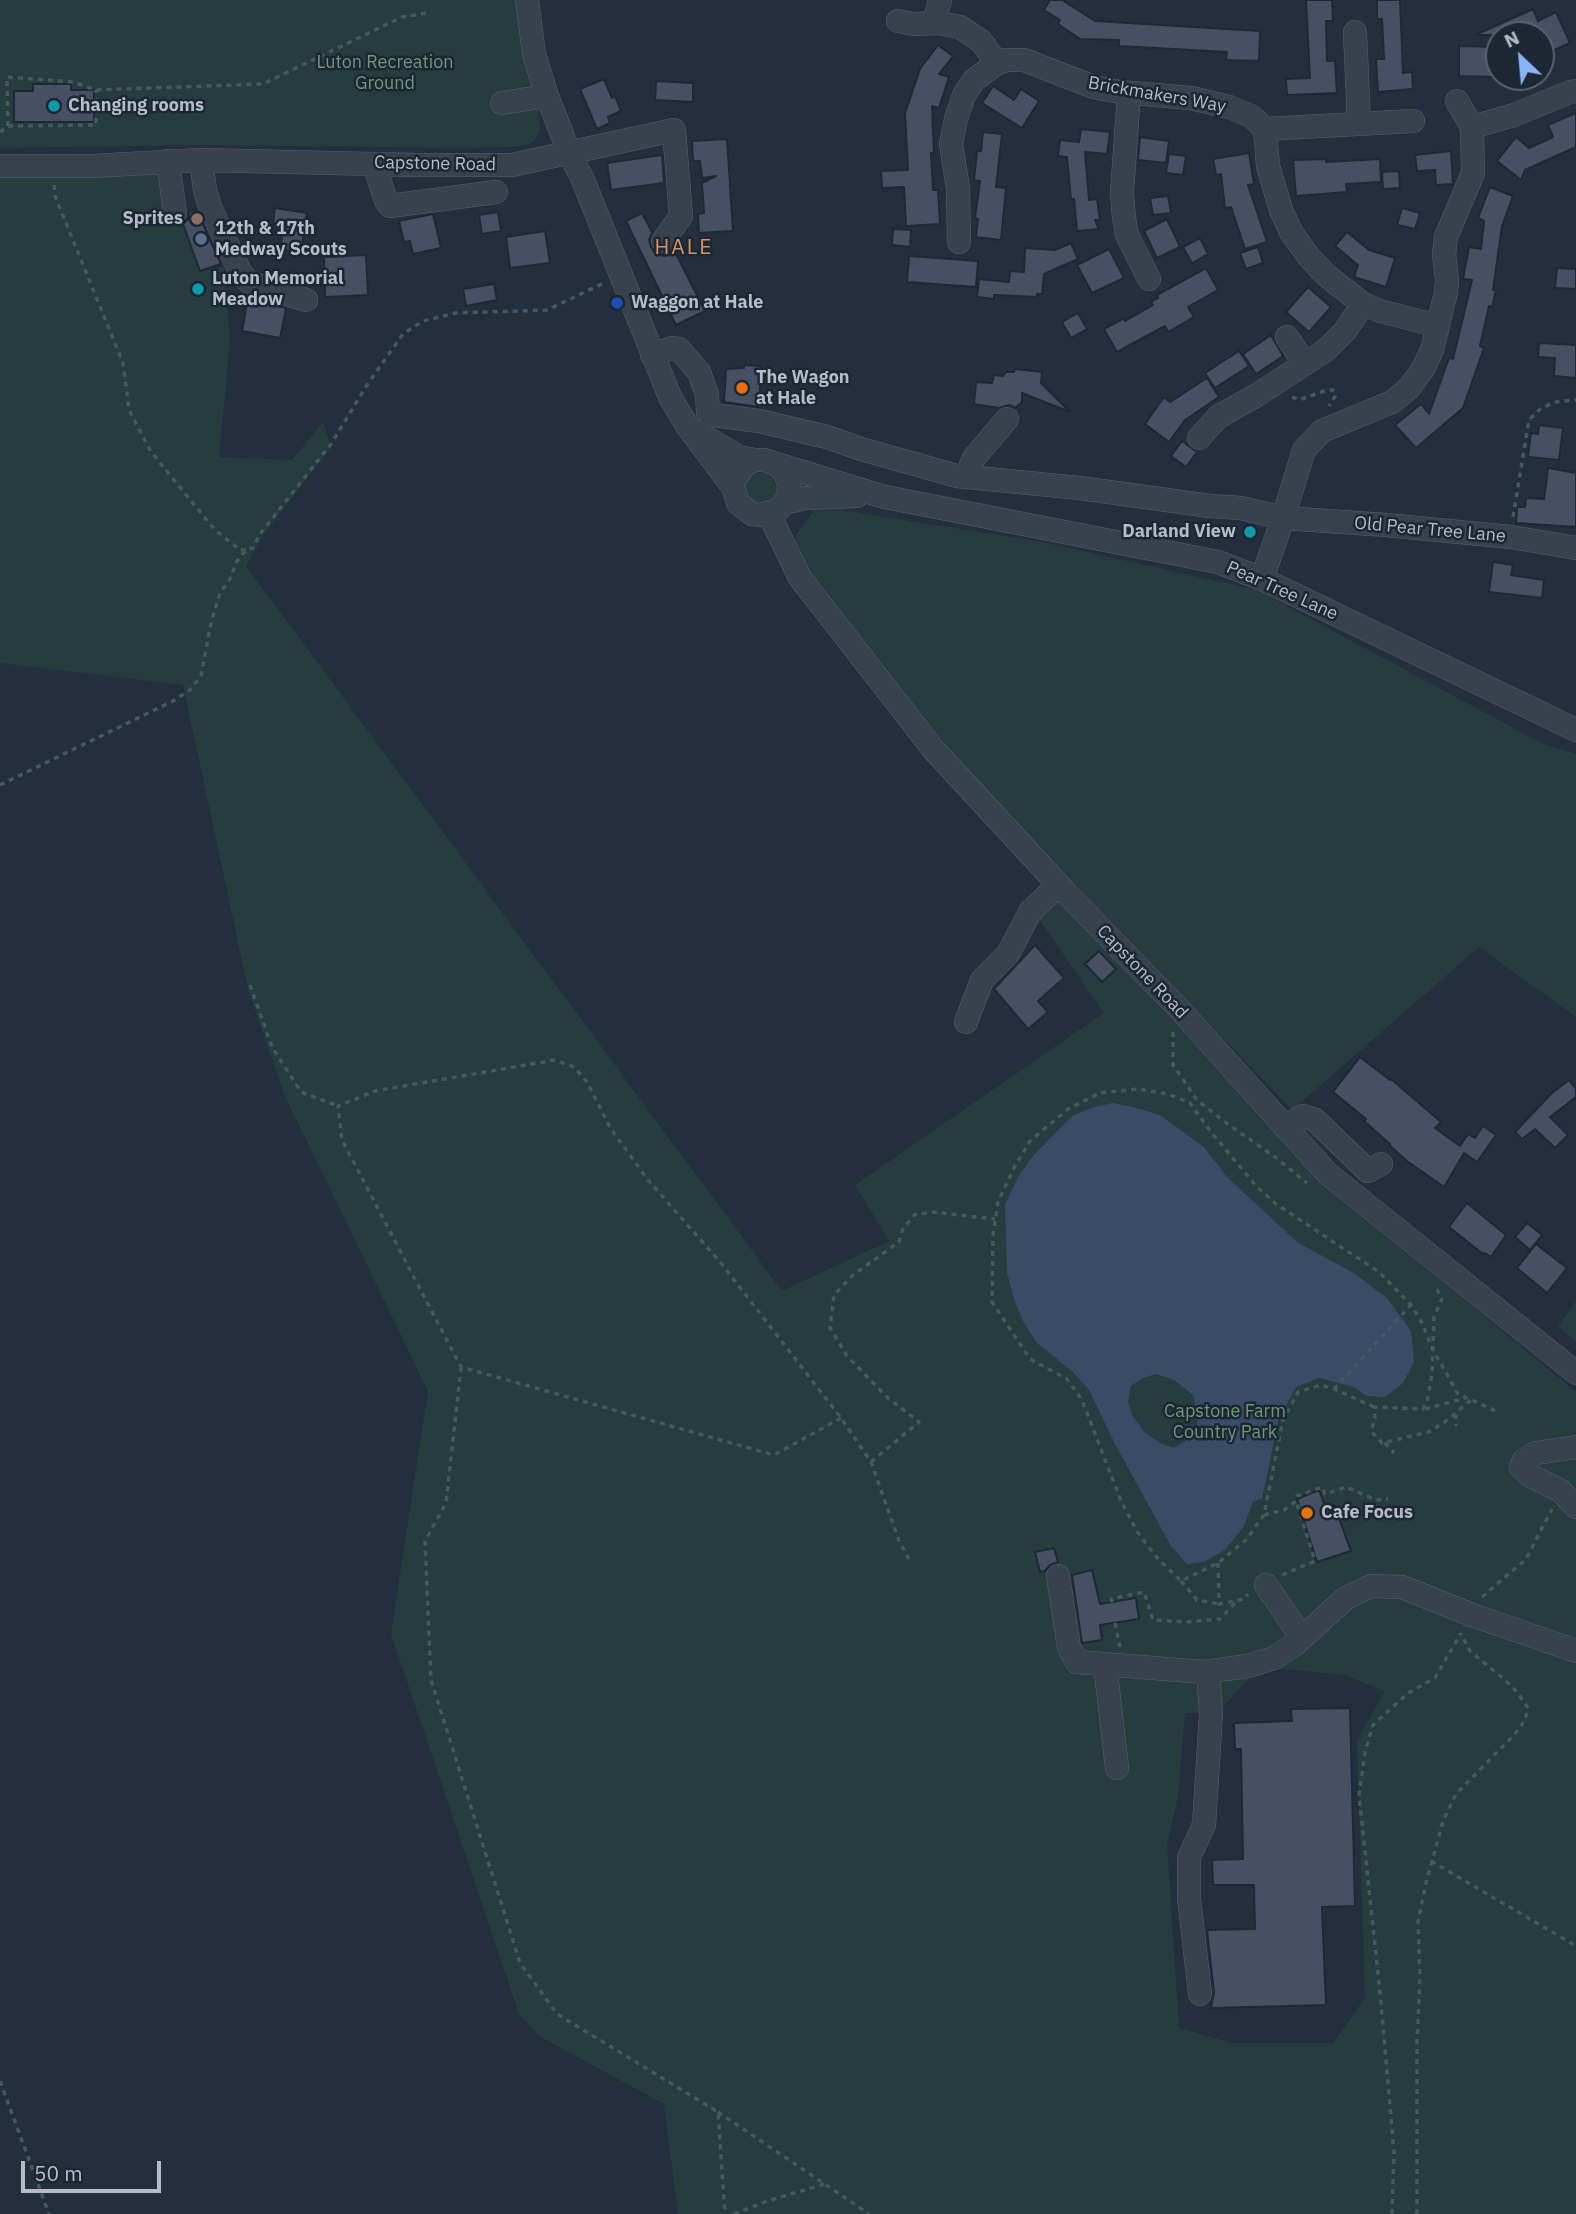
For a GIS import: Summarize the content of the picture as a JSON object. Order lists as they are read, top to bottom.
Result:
{
  "streets": {
    "street": [
      "Brickmakers Way",
      "Capstone Road",
      "Old Pear Tree Lane",
      "Pear Tree Lane"
    ]
  },
  "crossings": [
    ["Capstone Road", "Pear Tree Lane"]
  ],
  "districts": ["HALE"],
  "parks": ["Luton Recreation Ground", "Capstone Farm Country Park"],
  "places": [
    "Changing rooms",
    "Sprites",
    "12th & 17th Medway Scouts",
    "Luton Memorial Meadow",
    "Waggon at Hale",
    "The Wagon at Hale",
    "Darland View",
    "Cafe Focus"
  ],
  "scale_bar": "50 m",
  "north": "top left"
}
